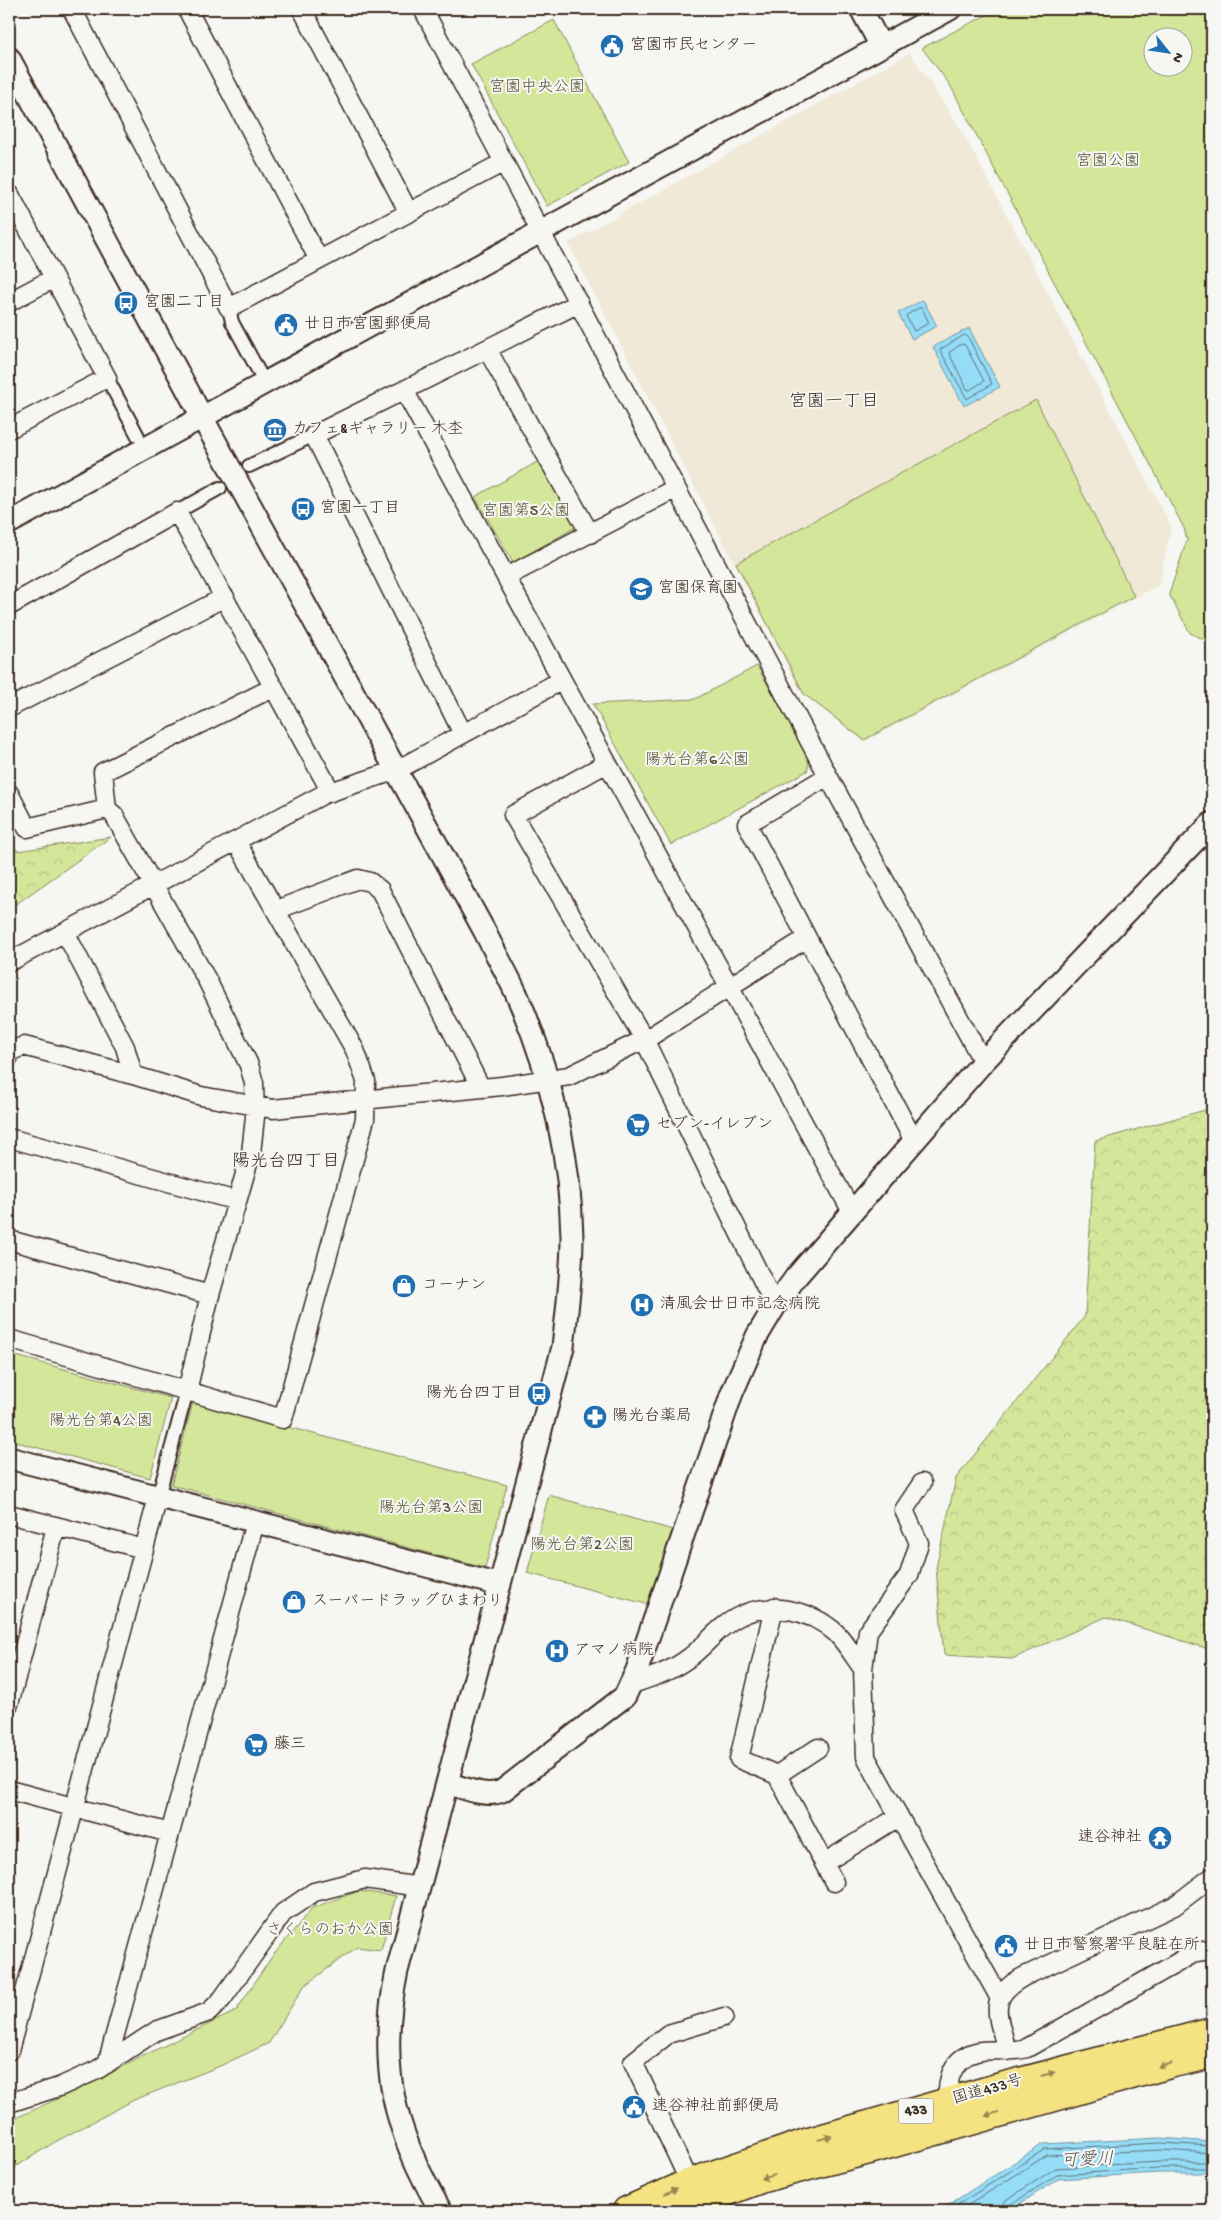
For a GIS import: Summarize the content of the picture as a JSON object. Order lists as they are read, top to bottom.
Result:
{
  "streets": {
    "highway": ["国道433号", "433"]
  },
  "districts": ["宮園一丁目", "陽光台四丁目"],
  "water": ["可愛川"],
  "parks": [
    "宮園中央公園",
    "宮園公園",
    "宮園第5公園",
    "陽光台第6公園",
    "陽光台第4公園",
    "陽光台第3公園",
    "陽光台第2公園",
    "さくらのおか公園"
  ],
  "places": {
    "public building": [
      "宮園市民センター",
      "廿日市宮園郵便局",
      "廿日市警察署平良駐在所",
      "速谷神社前郵便局"
    ],
    "bus stop": ["宮園二丁目", "宮園一丁目", "陽光台四丁目"],
    "museum": ["カフェ&ギャラリー 木杢"],
    "school or university": ["宮園保育園"],
    "supermarket": ["セブン-イレブン", "藤三"],
    "shop": ["コーナン", "スーパードラッグひまわり"],
    "hospital": ["清風会廿日市記念病院", "アマノ病院"],
    "pharmacy": ["陽光台薬局"],
    "temple": ["速谷神社"]
  },
  "north": "bottom right"
}
